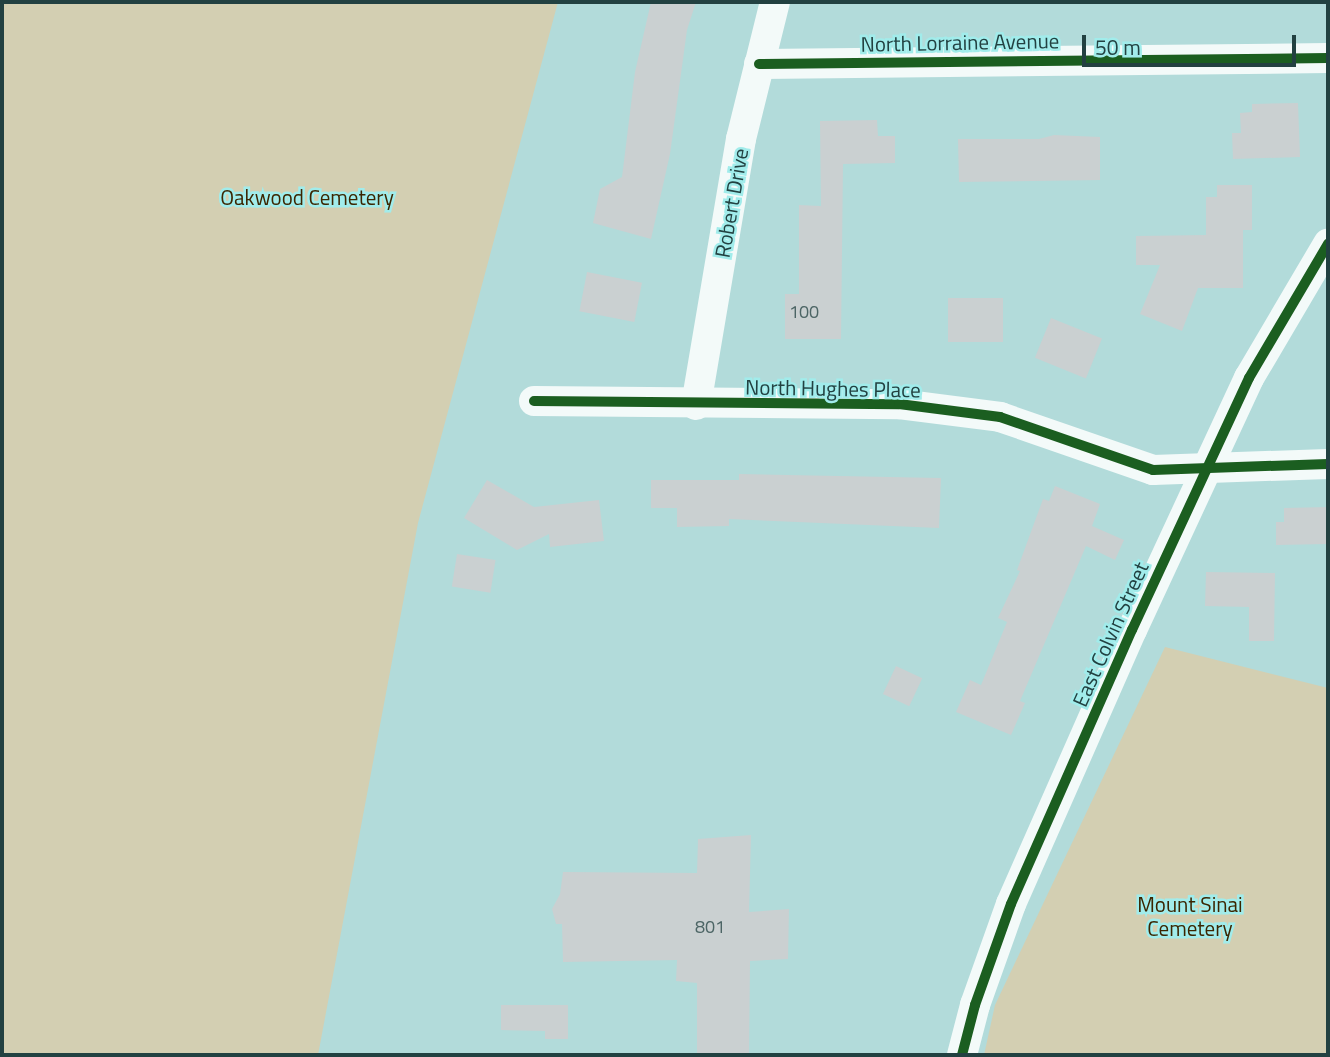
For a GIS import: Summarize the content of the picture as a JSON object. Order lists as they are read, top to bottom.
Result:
{
  "streets": {
    "street": [
      "North Lorraine Avenue",
      "Robert Drive",
      "North Hughes Place",
      "East Colvin Street"
    ]
  },
  "crossings": [
    ["North Lorraine Avenue", "Robert Drive"],
    ["Robert Drive", "North Hughes Place"],
    ["North Hughes Place", "East Colvin Street"]
  ],
  "parks": ["Oakwood Cemetery", "Mount Sinai Cemetery"],
  "house_numbers": ["100", "801"],
  "scale_bar": "50 m"
}
